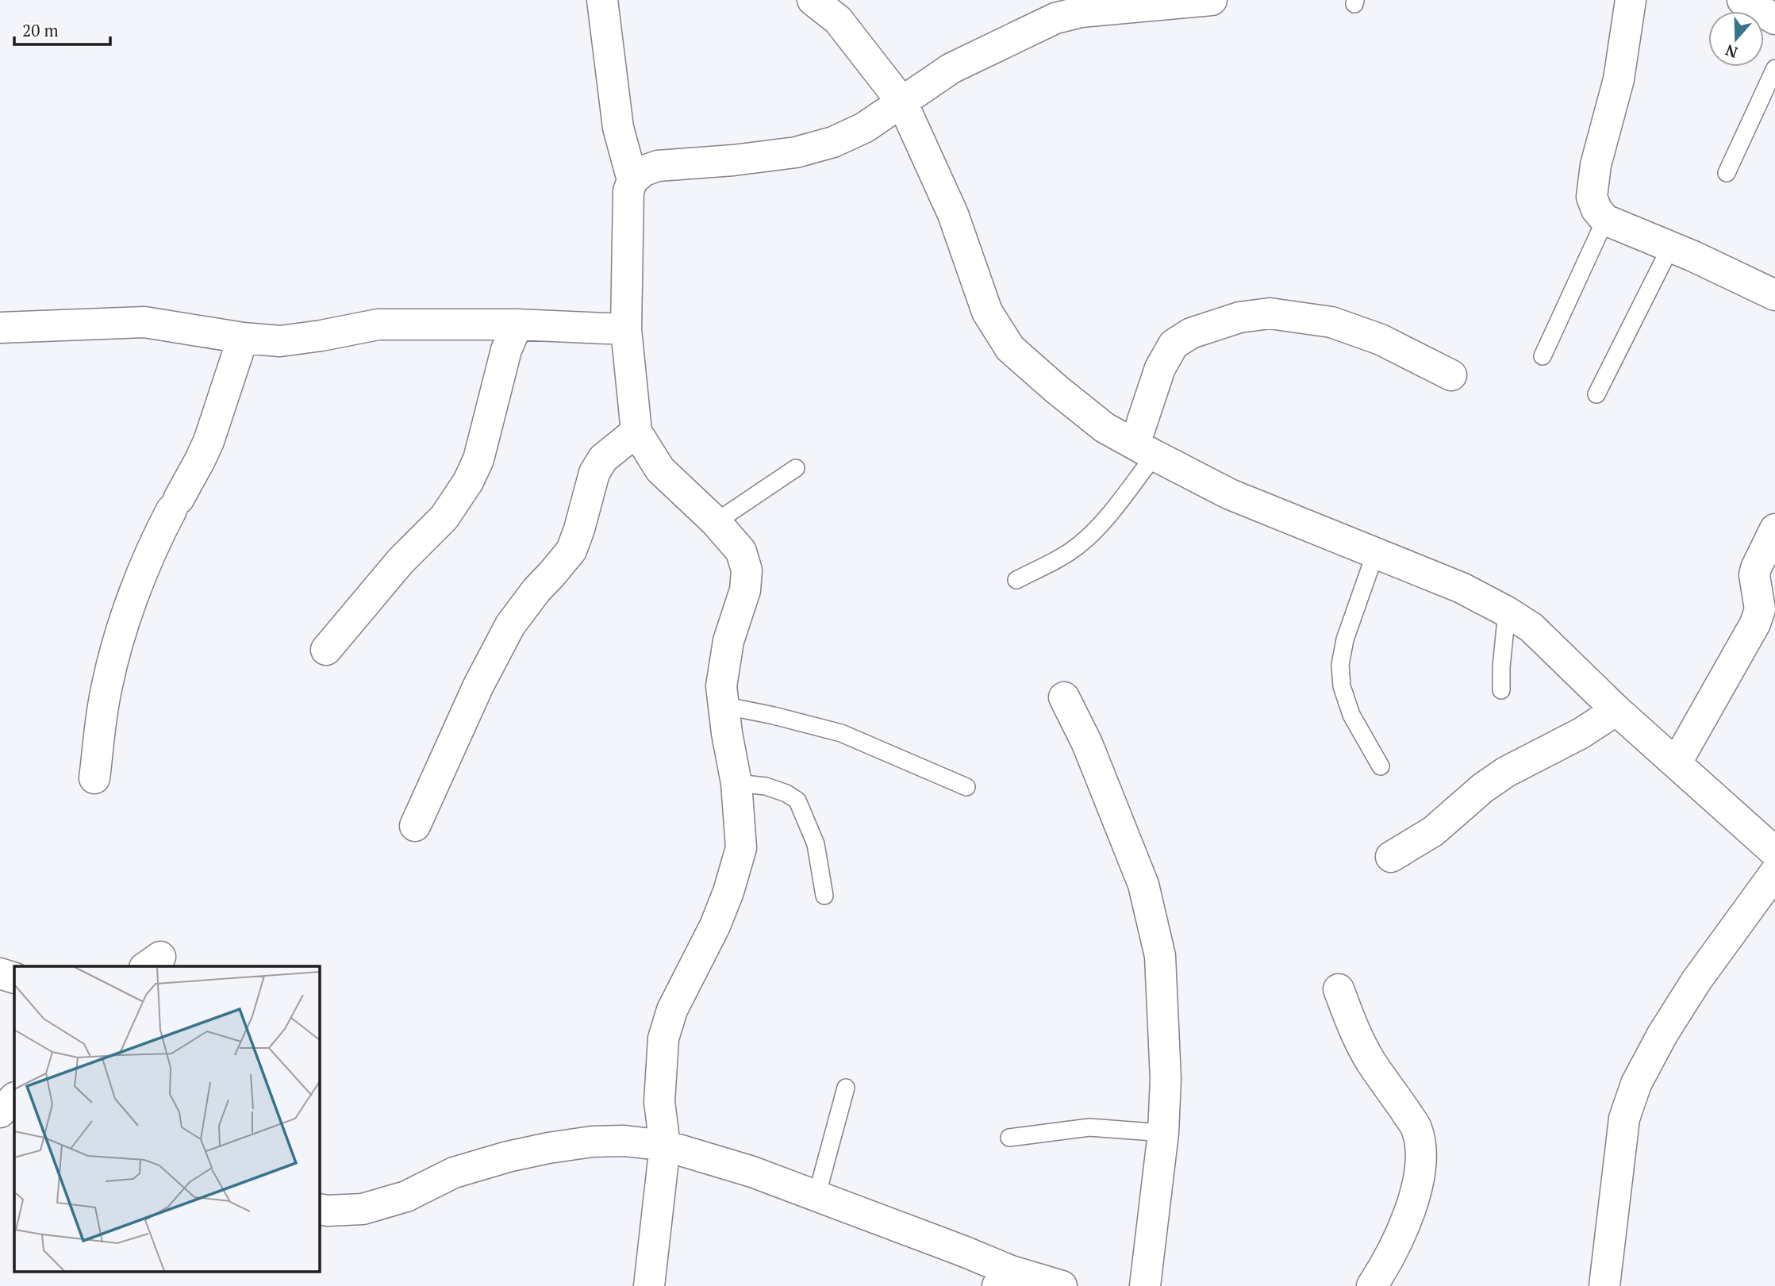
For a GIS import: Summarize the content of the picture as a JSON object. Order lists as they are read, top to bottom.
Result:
{
  "scale_bar": "20 m",
  "north": "bottom"
}
